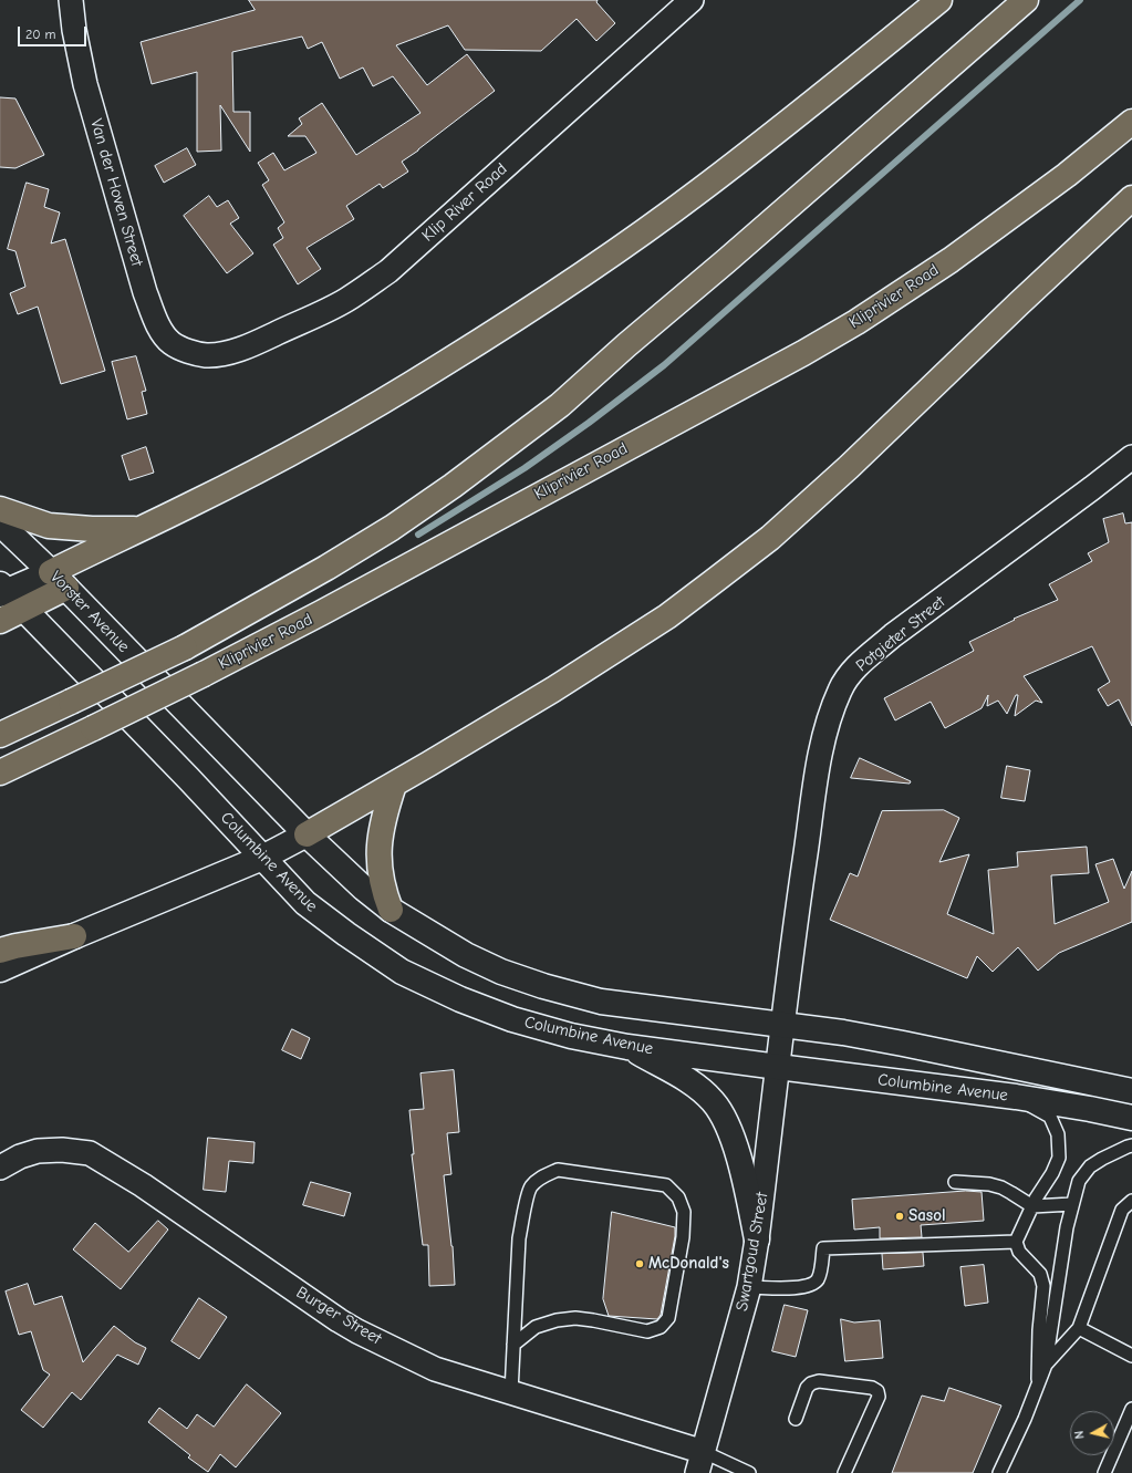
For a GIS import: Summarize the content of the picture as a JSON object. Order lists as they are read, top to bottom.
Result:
{
  "streets": {
    "main road": ["Kliprivier Road", "Vorster Avenue", "Columbine Avenue"],
    "street": [
      "Van der Hoven Street",
      "Klip River Road",
      "Potgieter Street",
      "Swartgoud Street",
      "Burger Street"
    ]
  },
  "crossings": [
    ["Van der Hoven Street", "Klip River Road"],
    ["Vorster Avenue", "Columbine Avenue"],
    ["Potgieter Street", "Columbine Avenue"],
    ["Potgieter Street", "Swartgoud Street"],
    ["Columbine Avenue", "Swartgoud Street"],
    ["Swartgoud Street", "Burger Street"]
  ],
  "places": ["Sasol", "McDonald's"],
  "scale_bar": "20 m",
  "north": "left"
}
